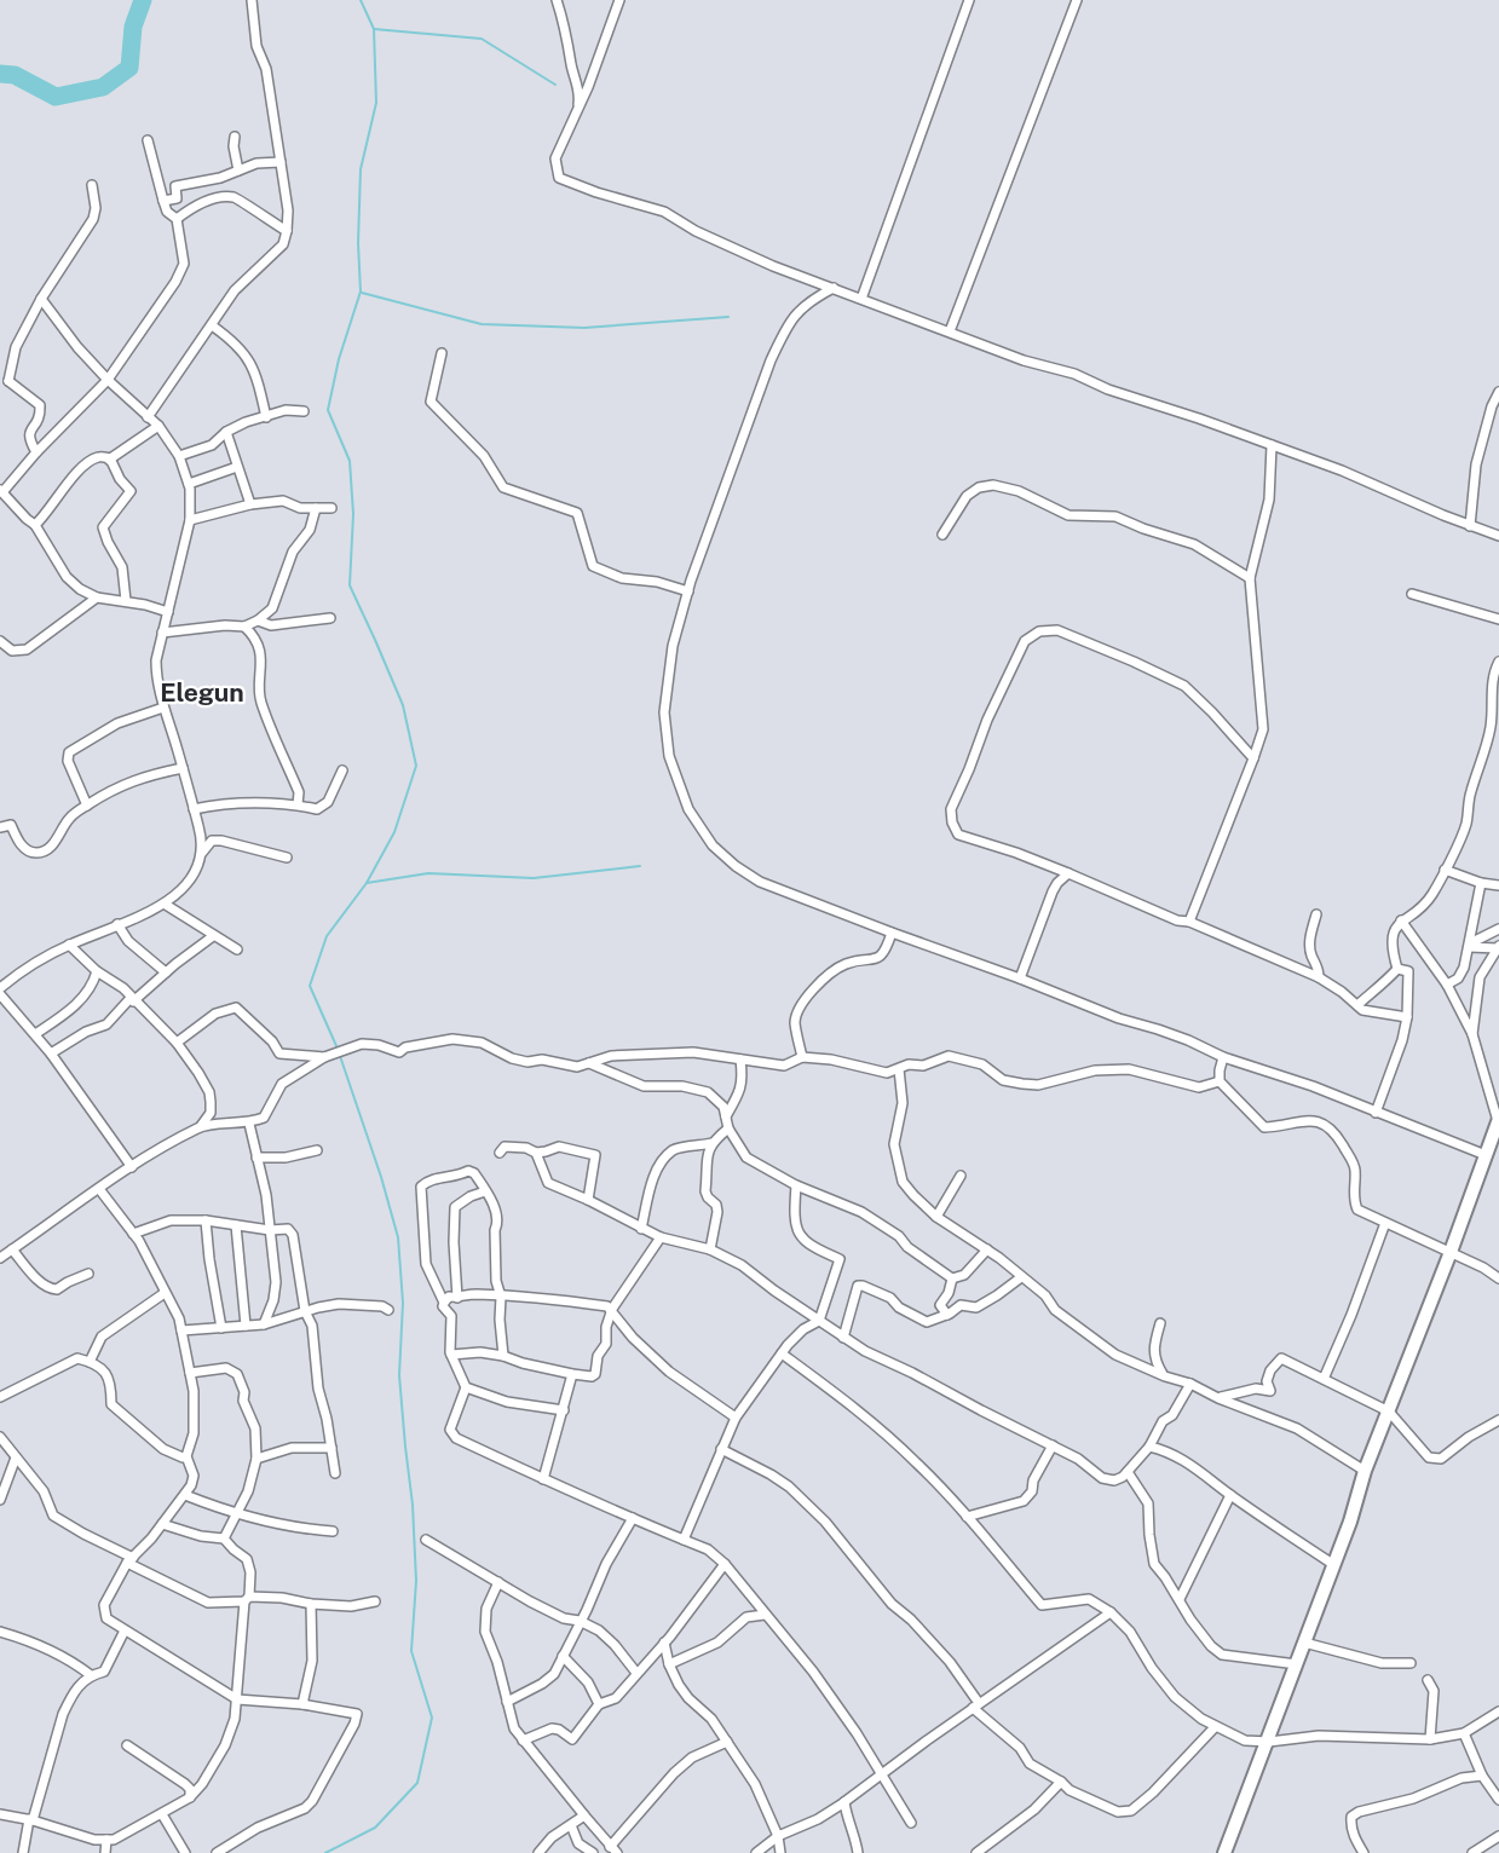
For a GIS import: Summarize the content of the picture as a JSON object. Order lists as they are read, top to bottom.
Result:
{
  "districts": ["Elegun"]
}
